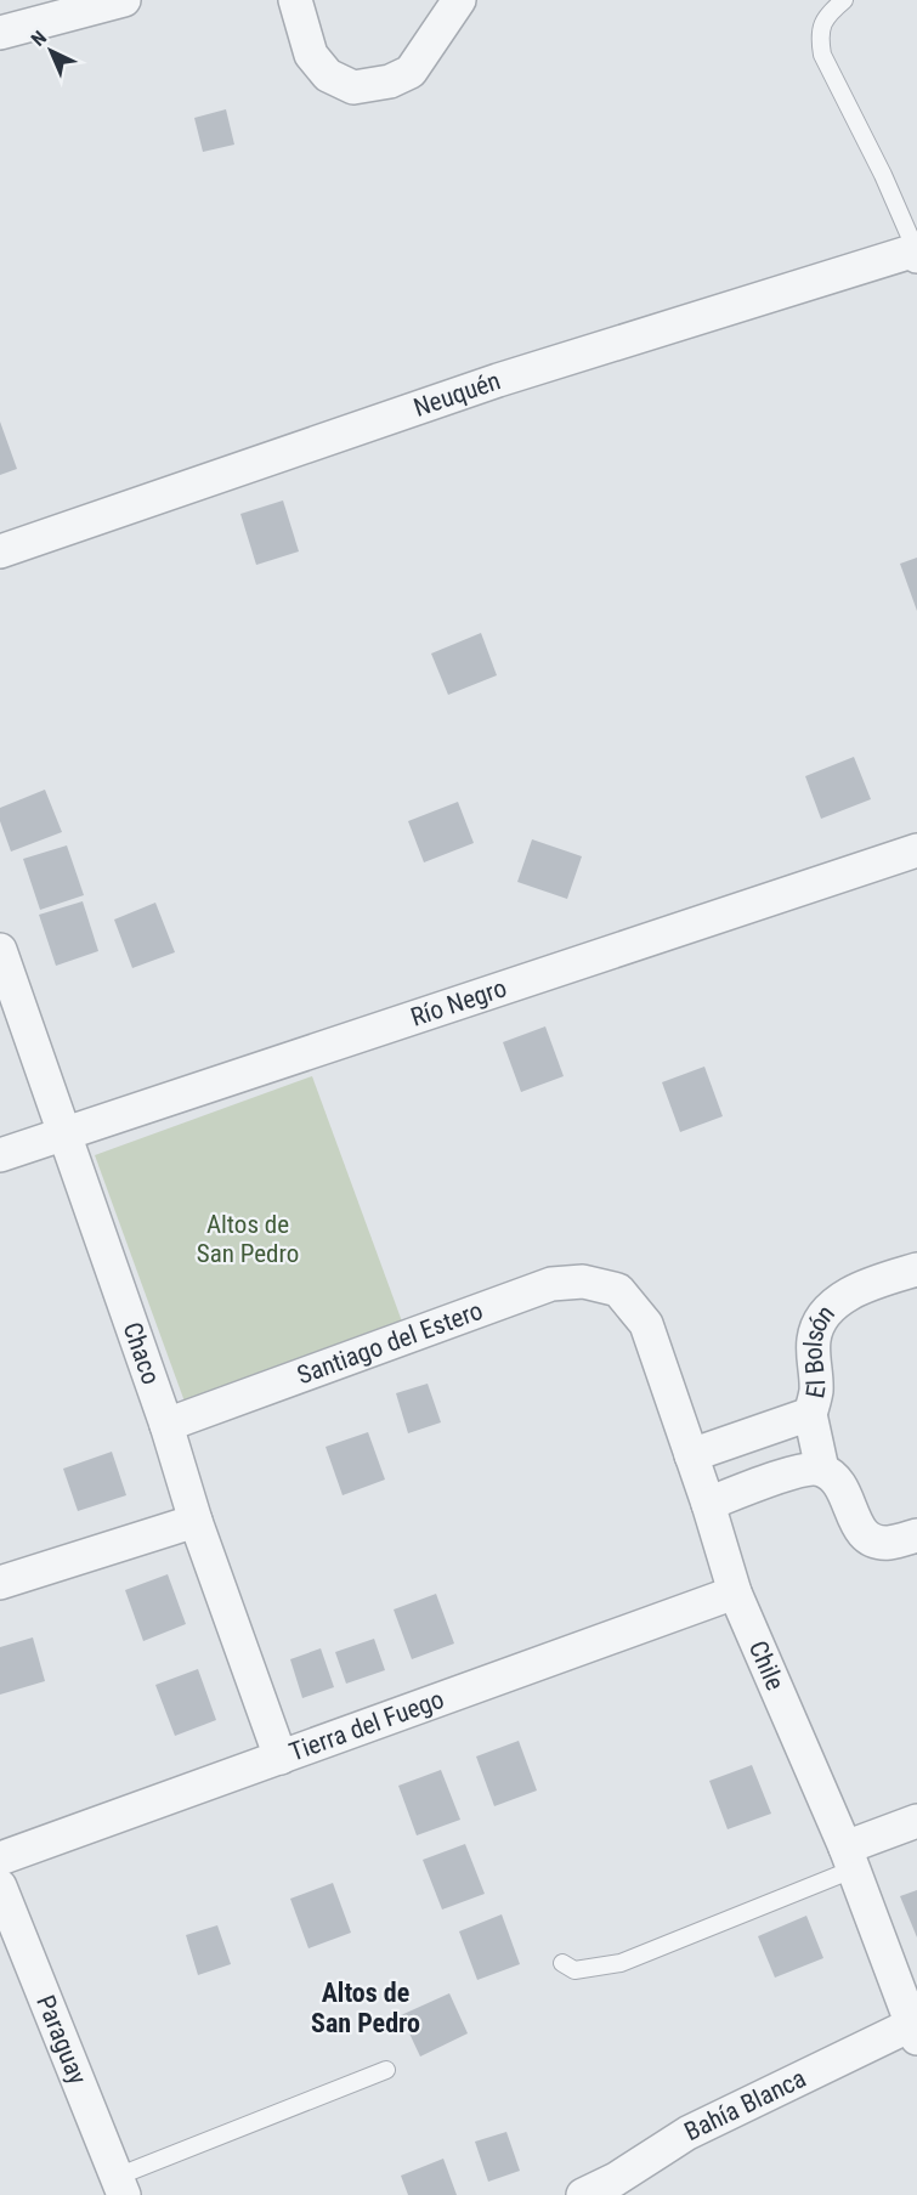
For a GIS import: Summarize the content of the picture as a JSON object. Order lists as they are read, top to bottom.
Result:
{
  "streets": {
    "street": [
      "Neuquén",
      "Río Negro",
      "Santiago del Estero",
      "Chaco",
      "El Bolsón",
      "Chile",
      "Tierra del Fuego",
      "Paraguay",
      "Bahía Blanca"
    ]
  },
  "crossings": [
    ["Río Negro", "Chaco"],
    ["Santiago del Estero", "Chaco"],
    ["Santiago del Estero", "Chile"],
    ["Chaco", "Tierra del Fuego"],
    ["El Bolsón", "Chile"],
    ["Chile", "Tierra del Fuego"],
    ["Chile", "Bahía Blanca"]
  ],
  "districts": ["Altos de San Pedro"],
  "parks": ["Altos de San Pedro"],
  "north": "top left"
}
